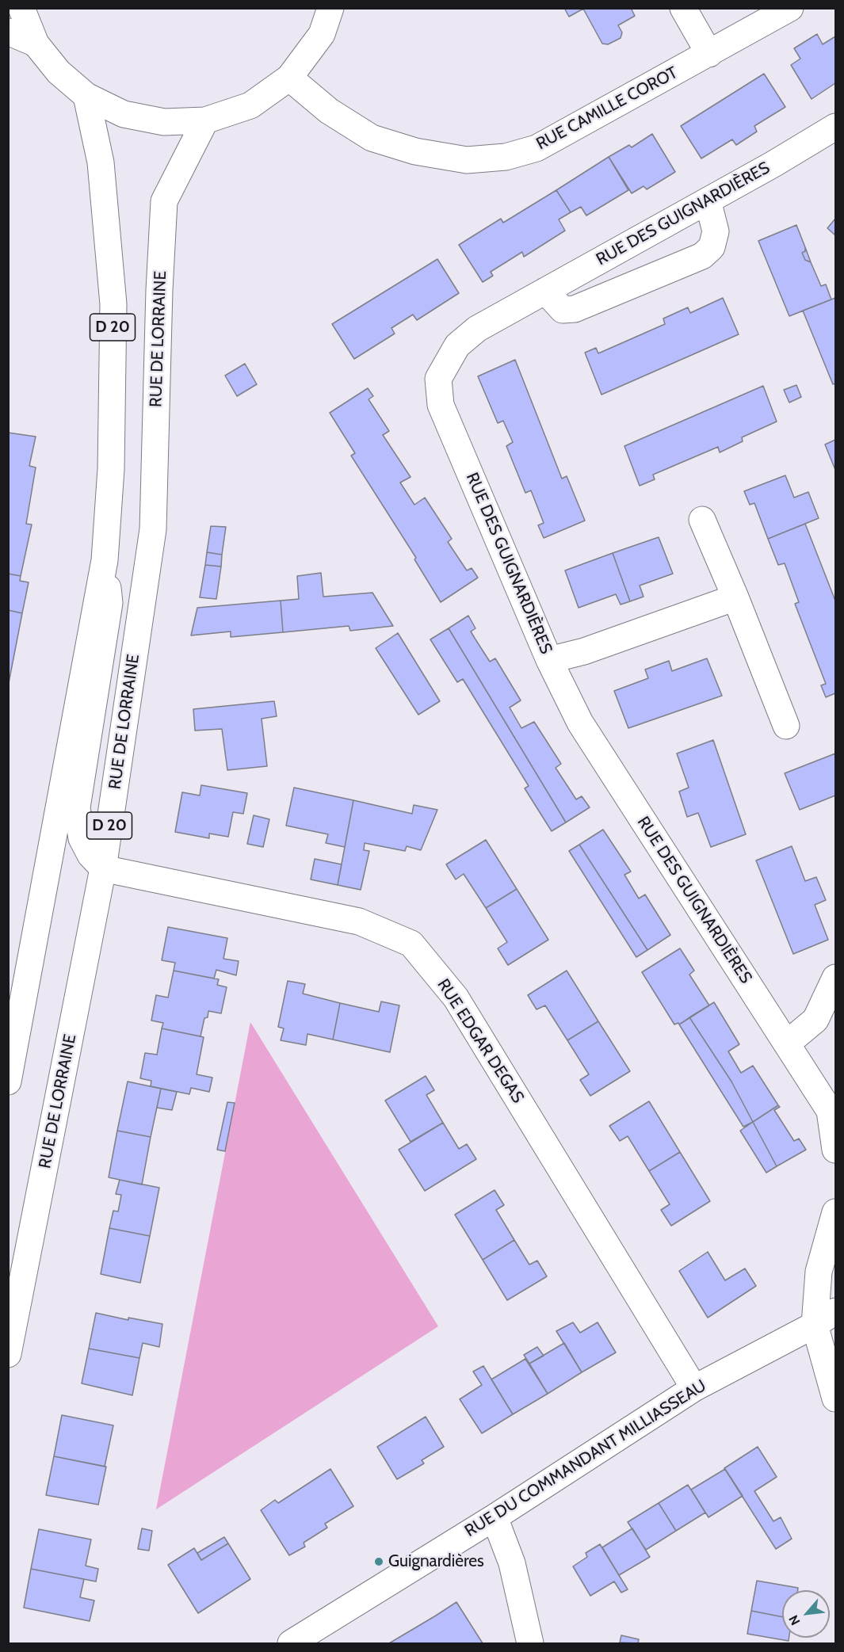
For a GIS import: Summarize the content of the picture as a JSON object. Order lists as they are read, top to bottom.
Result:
{
  "streets": {
    "street": [
      "RUE CAMILLE COROT",
      "RUE DES GUIGNARDIÈRES",
      "D 20",
      "RUE DE LORRAINE",
      "RUE EDGAR DEGAS",
      "RUE DU COMMANDANT MILLIASSEAU"
    ]
  },
  "crossings": [
    ["RUE DE LORRAINE", "RUE EDGAR DEGAS"],
    ["RUE EDGAR DEGAS", "RUE DU COMMANDANT MILLIASSEAU"]
  ],
  "places": ["Guignardières"],
  "north": "bottom left"
}
